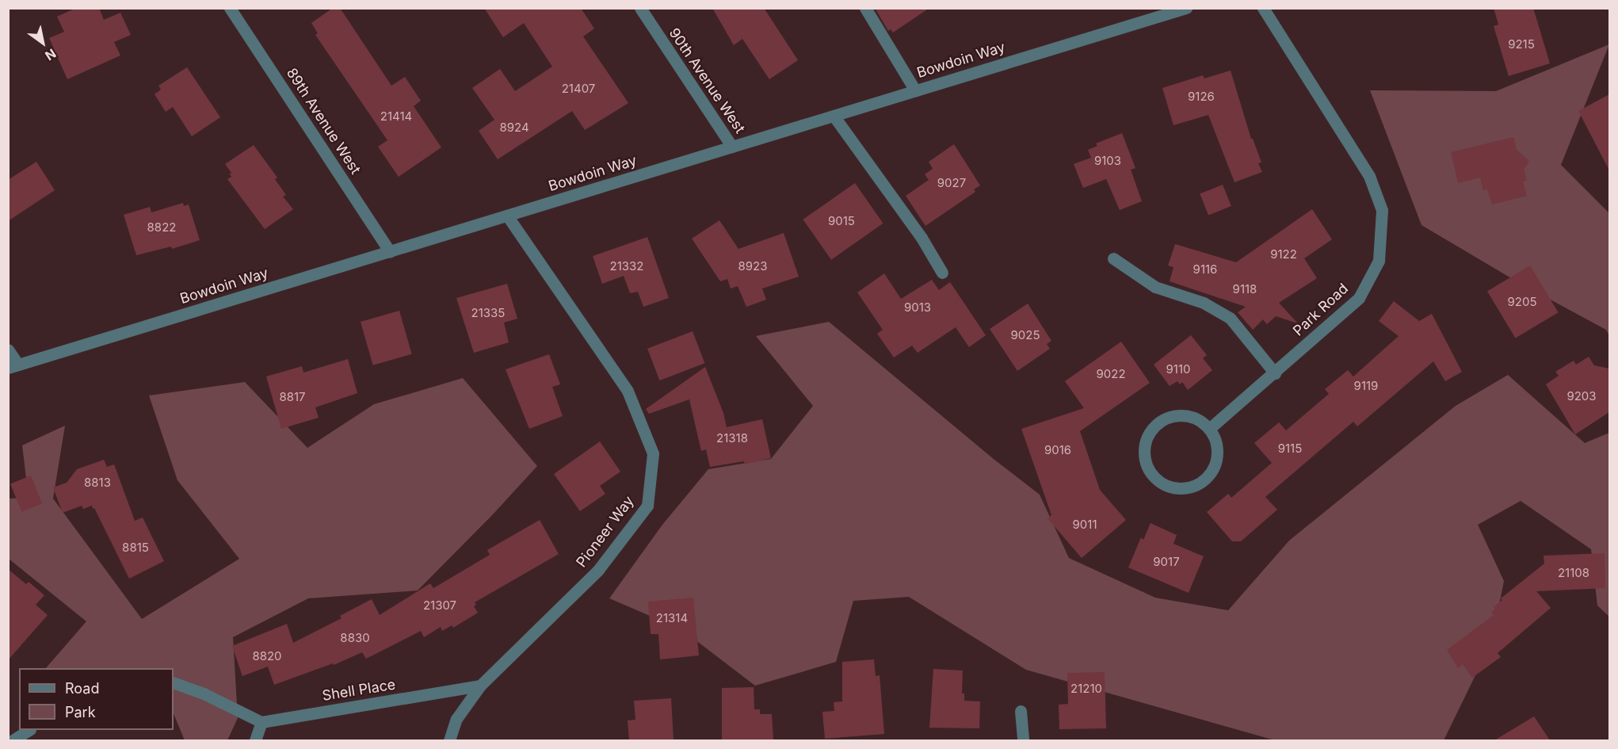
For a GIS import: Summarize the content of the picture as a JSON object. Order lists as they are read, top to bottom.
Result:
{
  "streets": {
    "street": [
      "Bowdoin Way",
      "90th Avenue West",
      "89th Avenue West",
      "Park Road",
      "Pioneer Way",
      "Shell Place"
    ]
  },
  "crossings": [
    ["Bowdoin Way", "90th Avenue West"],
    ["Bowdoin Way", "89th Avenue West"],
    ["Bowdoin Way", "Pioneer Way"],
    ["Pioneer Way", "Shell Place"]
  ],
  "house_numbers": [
    "9215",
    "21407",
    "9126",
    "21414",
    "8924",
    "9103",
    "9027",
    "9015",
    "8822",
    "9122",
    "21332",
    "8923",
    "9116",
    "9118",
    "9205",
    "9013",
    "21335",
    "9025",
    "9110",
    "9022",
    "9119",
    "9203",
    "8817",
    "21318",
    "9115",
    "9016",
    "8813",
    "9011",
    "8815",
    "9017",
    "21108",
    "21307",
    "21314",
    "8830",
    "8820",
    "21210"
  ],
  "legend": ["Road", "Park"],
  "north": "bottom right"
}
